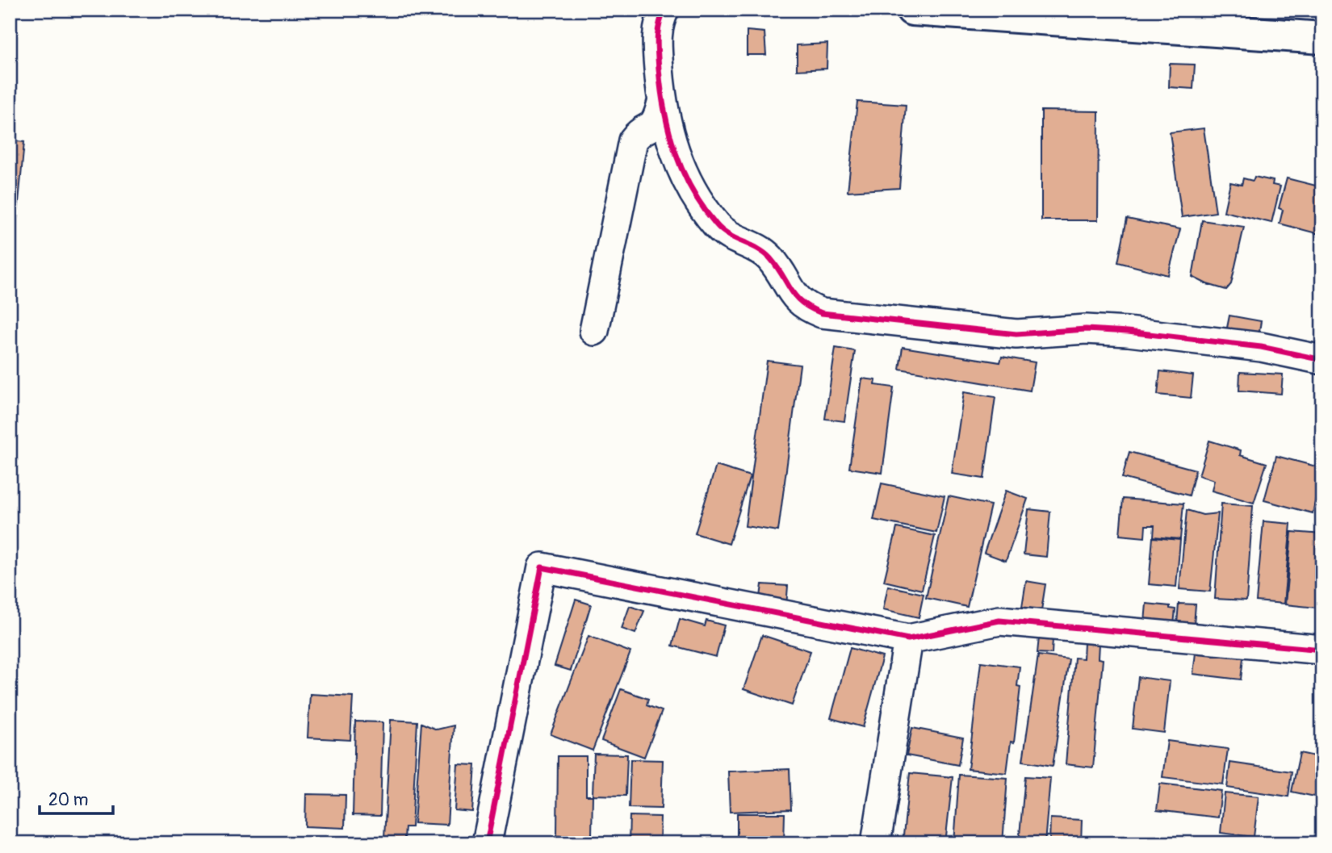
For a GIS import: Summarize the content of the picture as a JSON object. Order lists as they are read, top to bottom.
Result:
{
  "scale_bar": "20 m"
}
